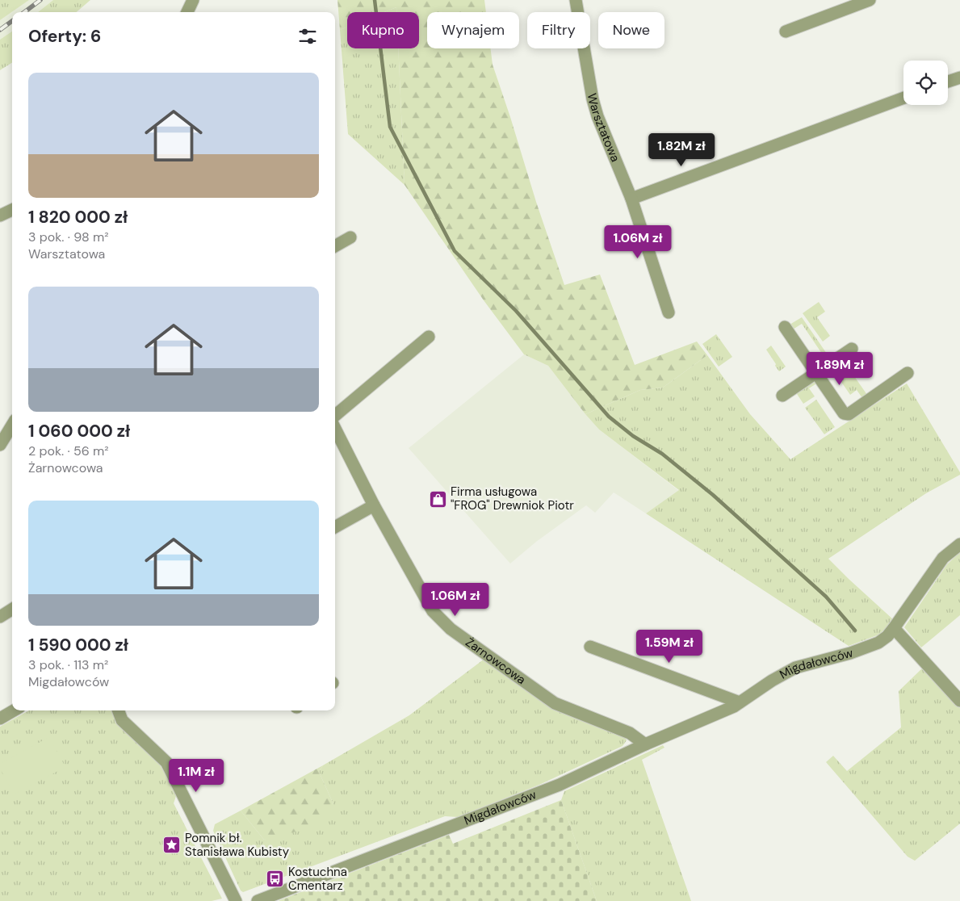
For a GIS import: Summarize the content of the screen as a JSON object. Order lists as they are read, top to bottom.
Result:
{
  "streets": {
    "street": ["Warsztatowa", "Żarnowcowa", "Migdałowców"]
  },
  "crossings": [
    ["Żarnowcowa", "Migdałowców"]
  ],
  "places": {
    "shop": ["Firma usługowa \"FROG\" Drewniok Piotr"],
    "place": ["Pomnik bł. Stanisława Kubisty"],
    "bus stop": ["Kostuchna Cmentarz"]
  },
  "page": {
    "chip": [
      "Kupno",
      "Wynajem",
      "Filtry",
      "Nowe"
    ],
    "heading": "Oferty: 6",
    "list": [
      {
        "name": "1 820 000 zł",
        "note": "3 pok. · 98 m² · Warsztatowa"
      },
      {
        "name": "1 060 000 zł",
        "note": "2 pok. · 56 m² · Żarnowcowa"
      },
      {
        "name": "1 590 000 zł",
        "note": "3 pok. · 113 m² · Migdałowców"
      }
    ],
    "price": [
      "1.82M zł",
      "1.06M zł",
      "1.89M zł",
      "1.06M zł",
      "1.59M zł",
      "1.1M zł"
    ]
  }
}
